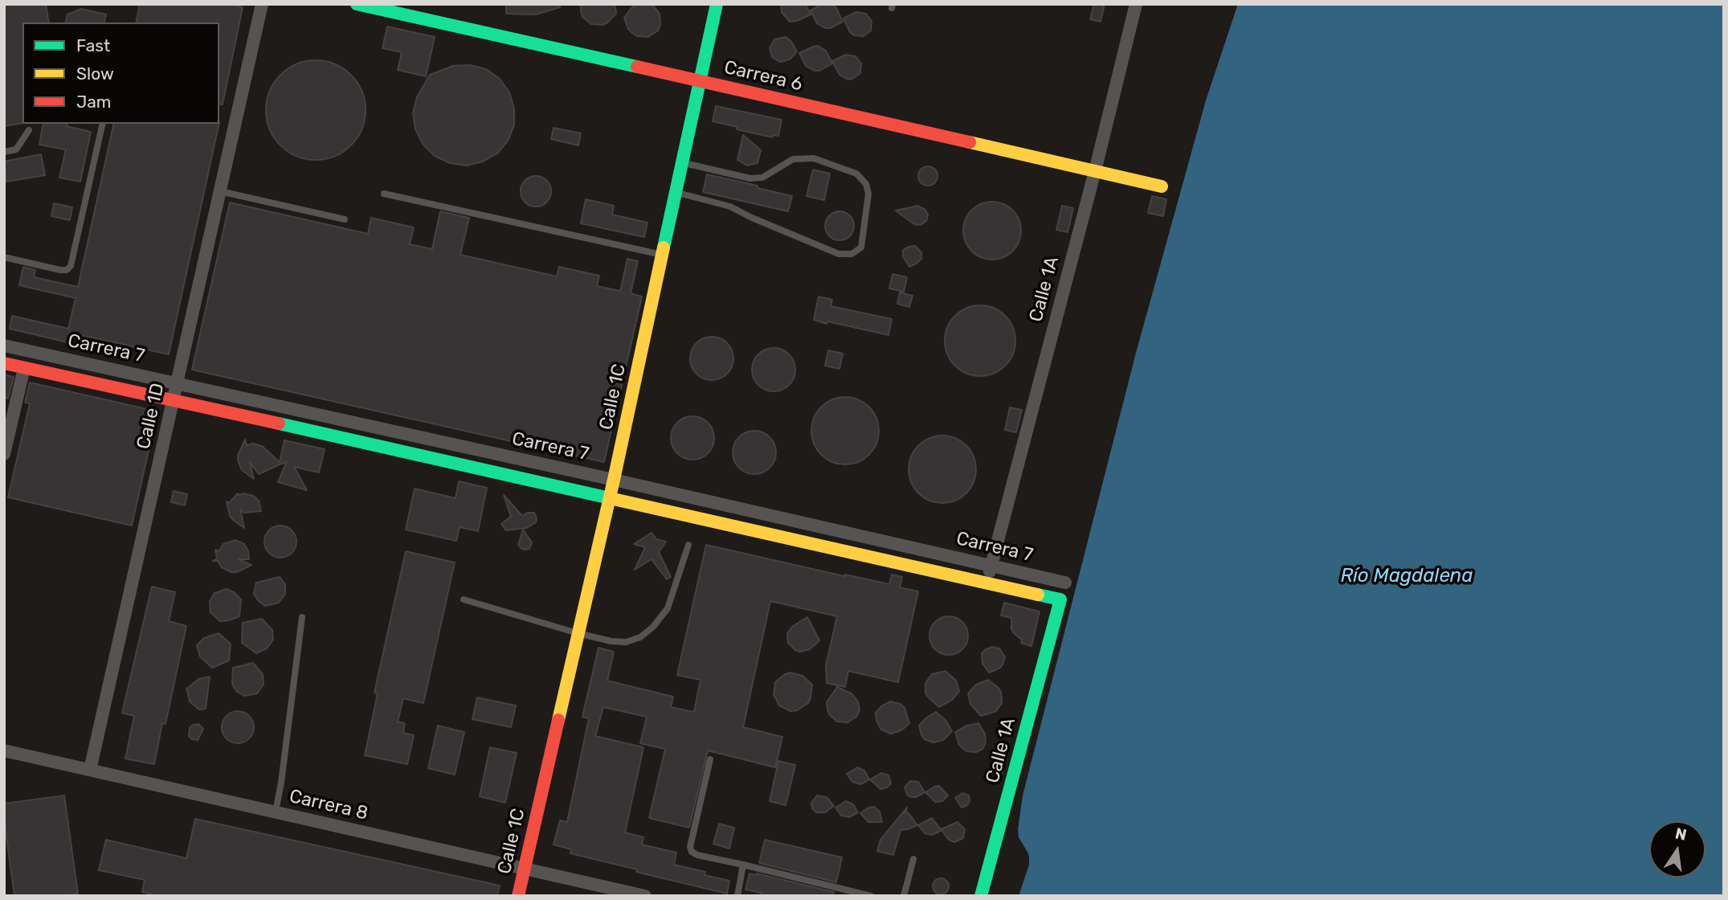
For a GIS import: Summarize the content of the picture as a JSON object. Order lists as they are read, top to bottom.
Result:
{
  "streets": {
    "street": [
      "Carrera 6",
      "Calle 1A",
      "Carrera 7",
      "Calle 1C",
      "Calle 1D",
      "Carrera 8"
    ]
  },
  "crossings": [
    ["Carrera 6", "Calle 1A"],
    ["Carrera 6", "Calle 1C"],
    ["Calle 1A", "Carrera 7"],
    ["Carrera 7", "Calle 1C"],
    ["Carrera 7", "Calle 1D"],
    ["Calle 1C", "Carrera 8"],
    ["Calle 1D", "Carrera 8"]
  ],
  "water": ["Río Magdalena"],
  "legend": ["Fast", "Slow", "Jam"],
  "north": "top"
}
